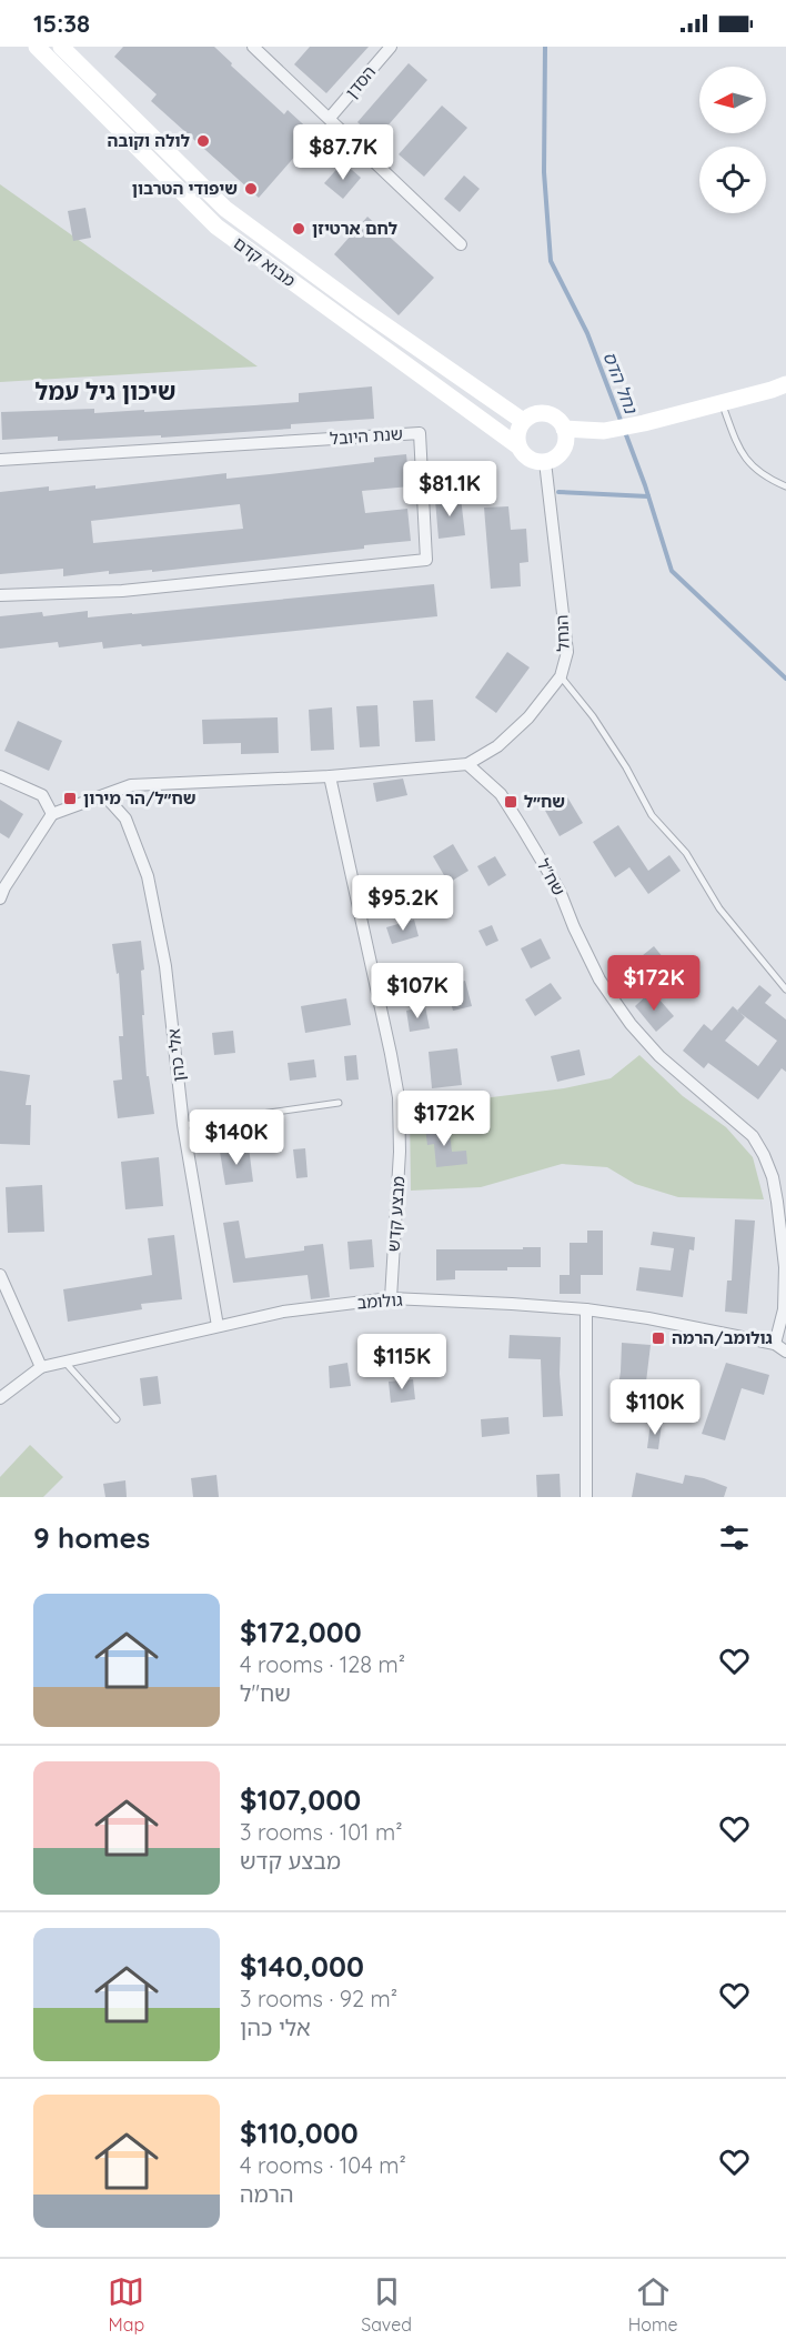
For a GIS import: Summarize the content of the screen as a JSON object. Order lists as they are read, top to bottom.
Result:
{
  "streets": {
    "street": [
      "הסדן",
      "מבוא קדם",
      "שנת היובל",
      "הנחל",
      "שח\"ל",
      "אלי כהן",
      "מבצע קדש",
      "גולומב"
    ]
  },
  "crossings": [
    ["מבוא קדם", "הנחל"],
    ["הנחל", "שח\"ל"],
    ["שח\"ל", "גולומב"],
    ["אלי כהן", "גולומב"],
    ["מבצע קדש", "גולומב"]
  ],
  "districts": ["שיכון גיל עמל"],
  "water": ["נחל הדס"],
  "places": {
    "other": ["לולה וקובה", "שיפודי הטרבון", "לחם ארטיזן"],
    "transit": ["שח״ל/הר מירון", "שח״ל", "גולומב/הרמה"]
  },
  "north": "left",
  "page": {
    "status": "15:38",
    "price": [
      "$87.7K",
      "$81.1K",
      "$95.2K",
      "$172K",
      "$107K",
      "$172K",
      "$140K",
      "$115K",
      "$110K"
    ],
    "heading": "9 homes",
    "list": [
      {
        "name": "$172,000",
        "note": "4 rooms · 128 m² · שח\"ל"
      },
      {
        "name": "$107,000",
        "note": "3 rooms · 101 m² · מבצע קדש"
      },
      {
        "name": "$140,000",
        "note": "3 rooms · 92 m² · אלי כהן"
      },
      {
        "name": "$110,000",
        "note": "4 rooms · 104 m² · הרמה"
      }
    ],
    "tabs": ["Map", "Saved", "Home"]
  }
}
